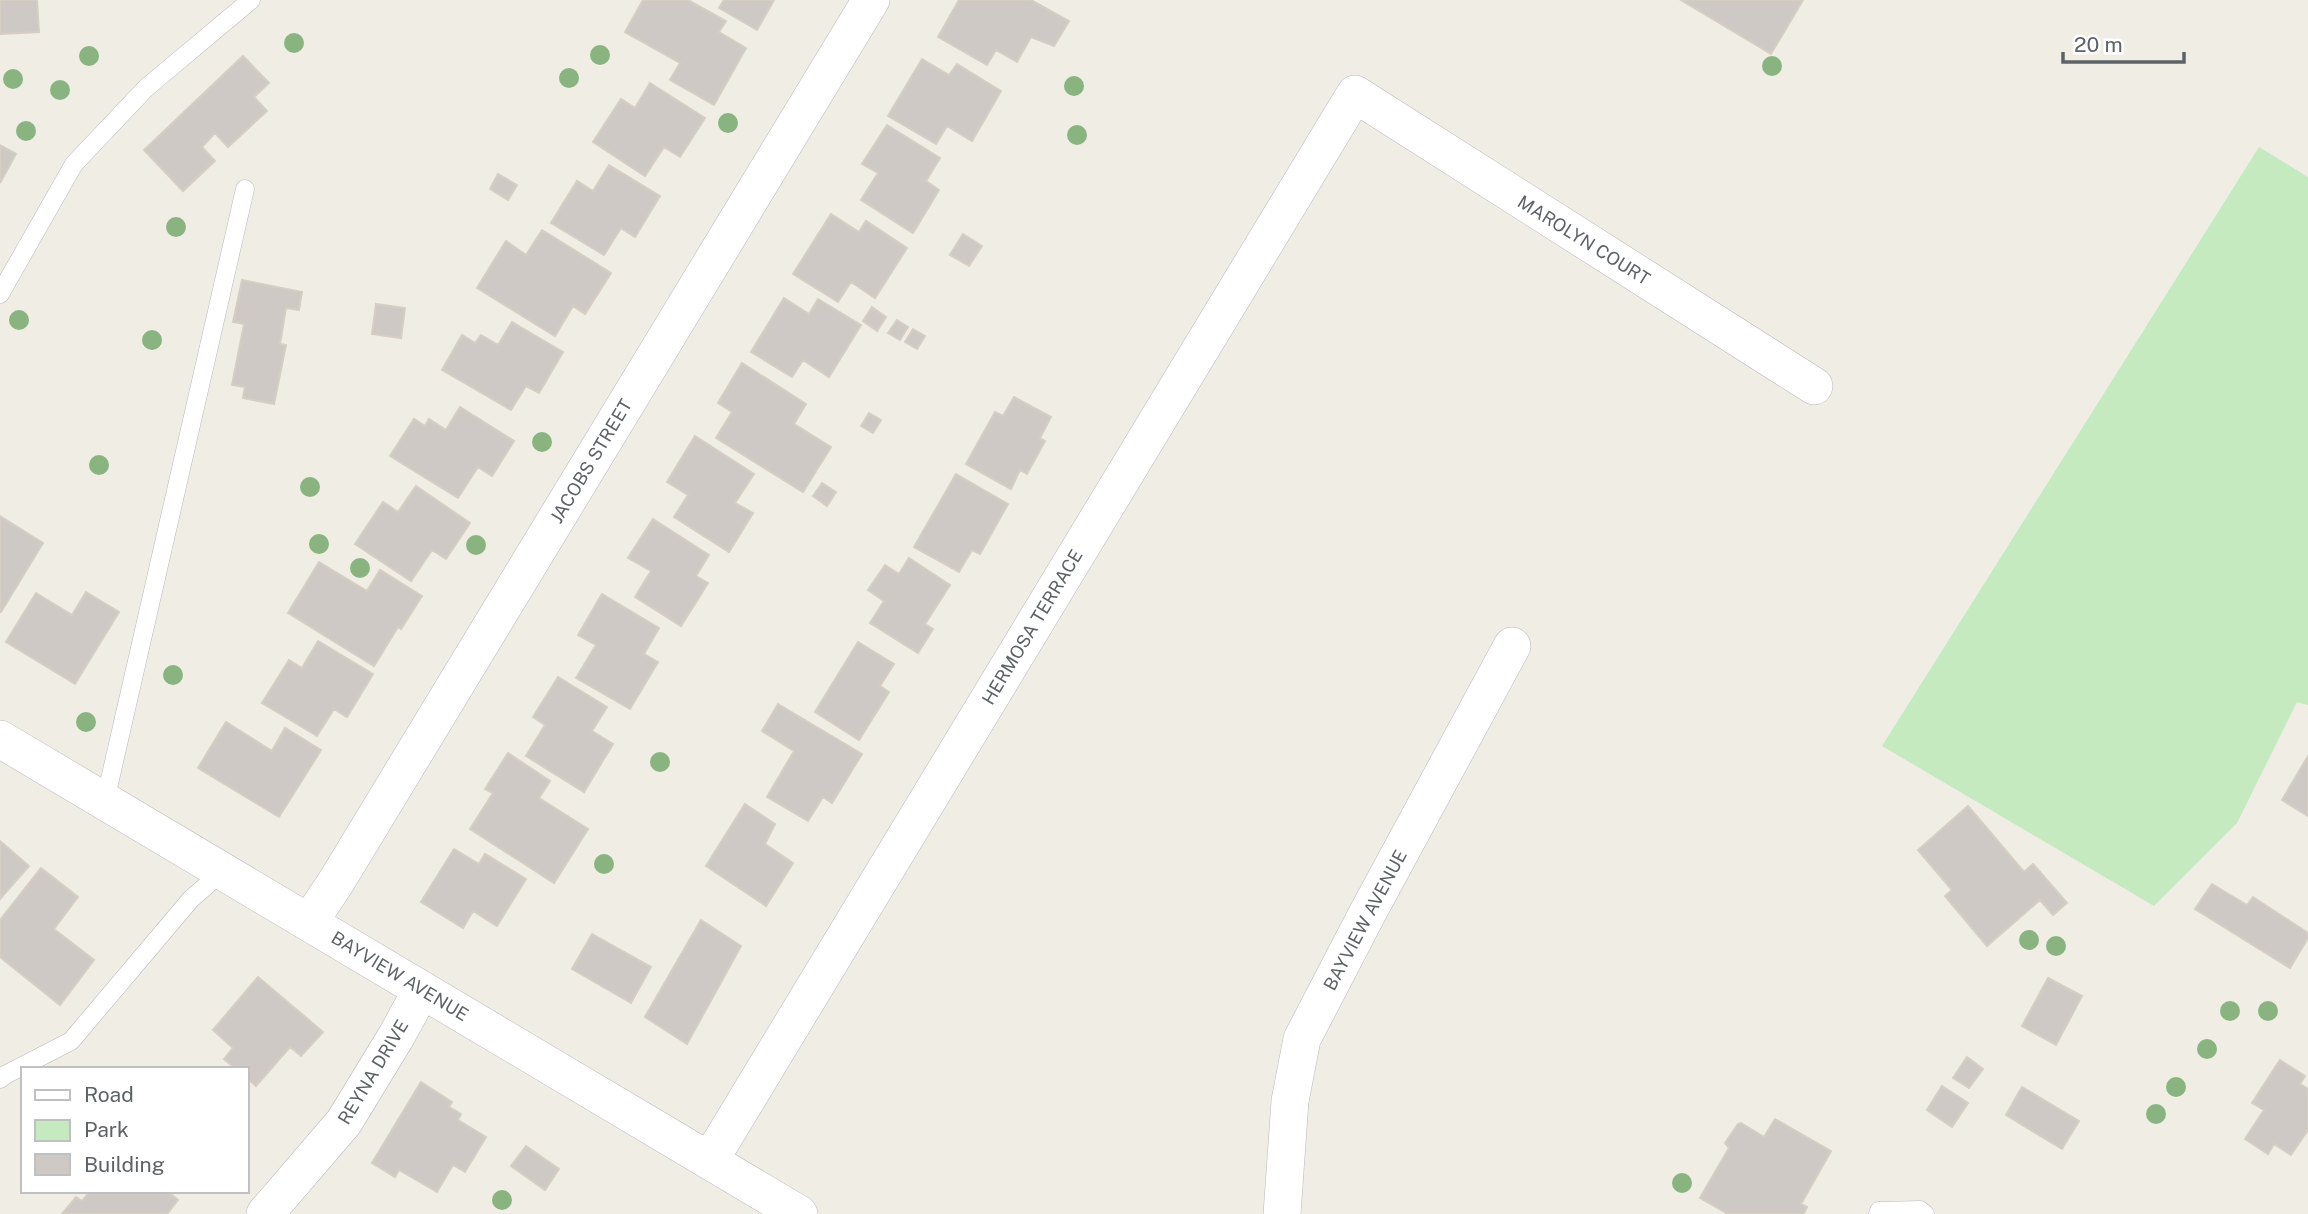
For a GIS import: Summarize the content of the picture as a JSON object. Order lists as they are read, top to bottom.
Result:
{
  "streets": {
    "street": [
      "MAROLYN COURT",
      "JACOBS STREET",
      "HERMOSA TERRACE",
      "BAYVIEW AVENUE",
      "REYNA DRIVE"
    ]
  },
  "crossings": [
    ["MAROLYN COURT", "HERMOSA TERRACE"],
    ["JACOBS STREET", "BAYVIEW AVENUE"],
    ["HERMOSA TERRACE", "BAYVIEW AVENUE"],
    ["BAYVIEW AVENUE", "REYNA DRIVE"]
  ],
  "legend": ["Road", "Park", "Building"],
  "scale_bar": "20 m"
}
